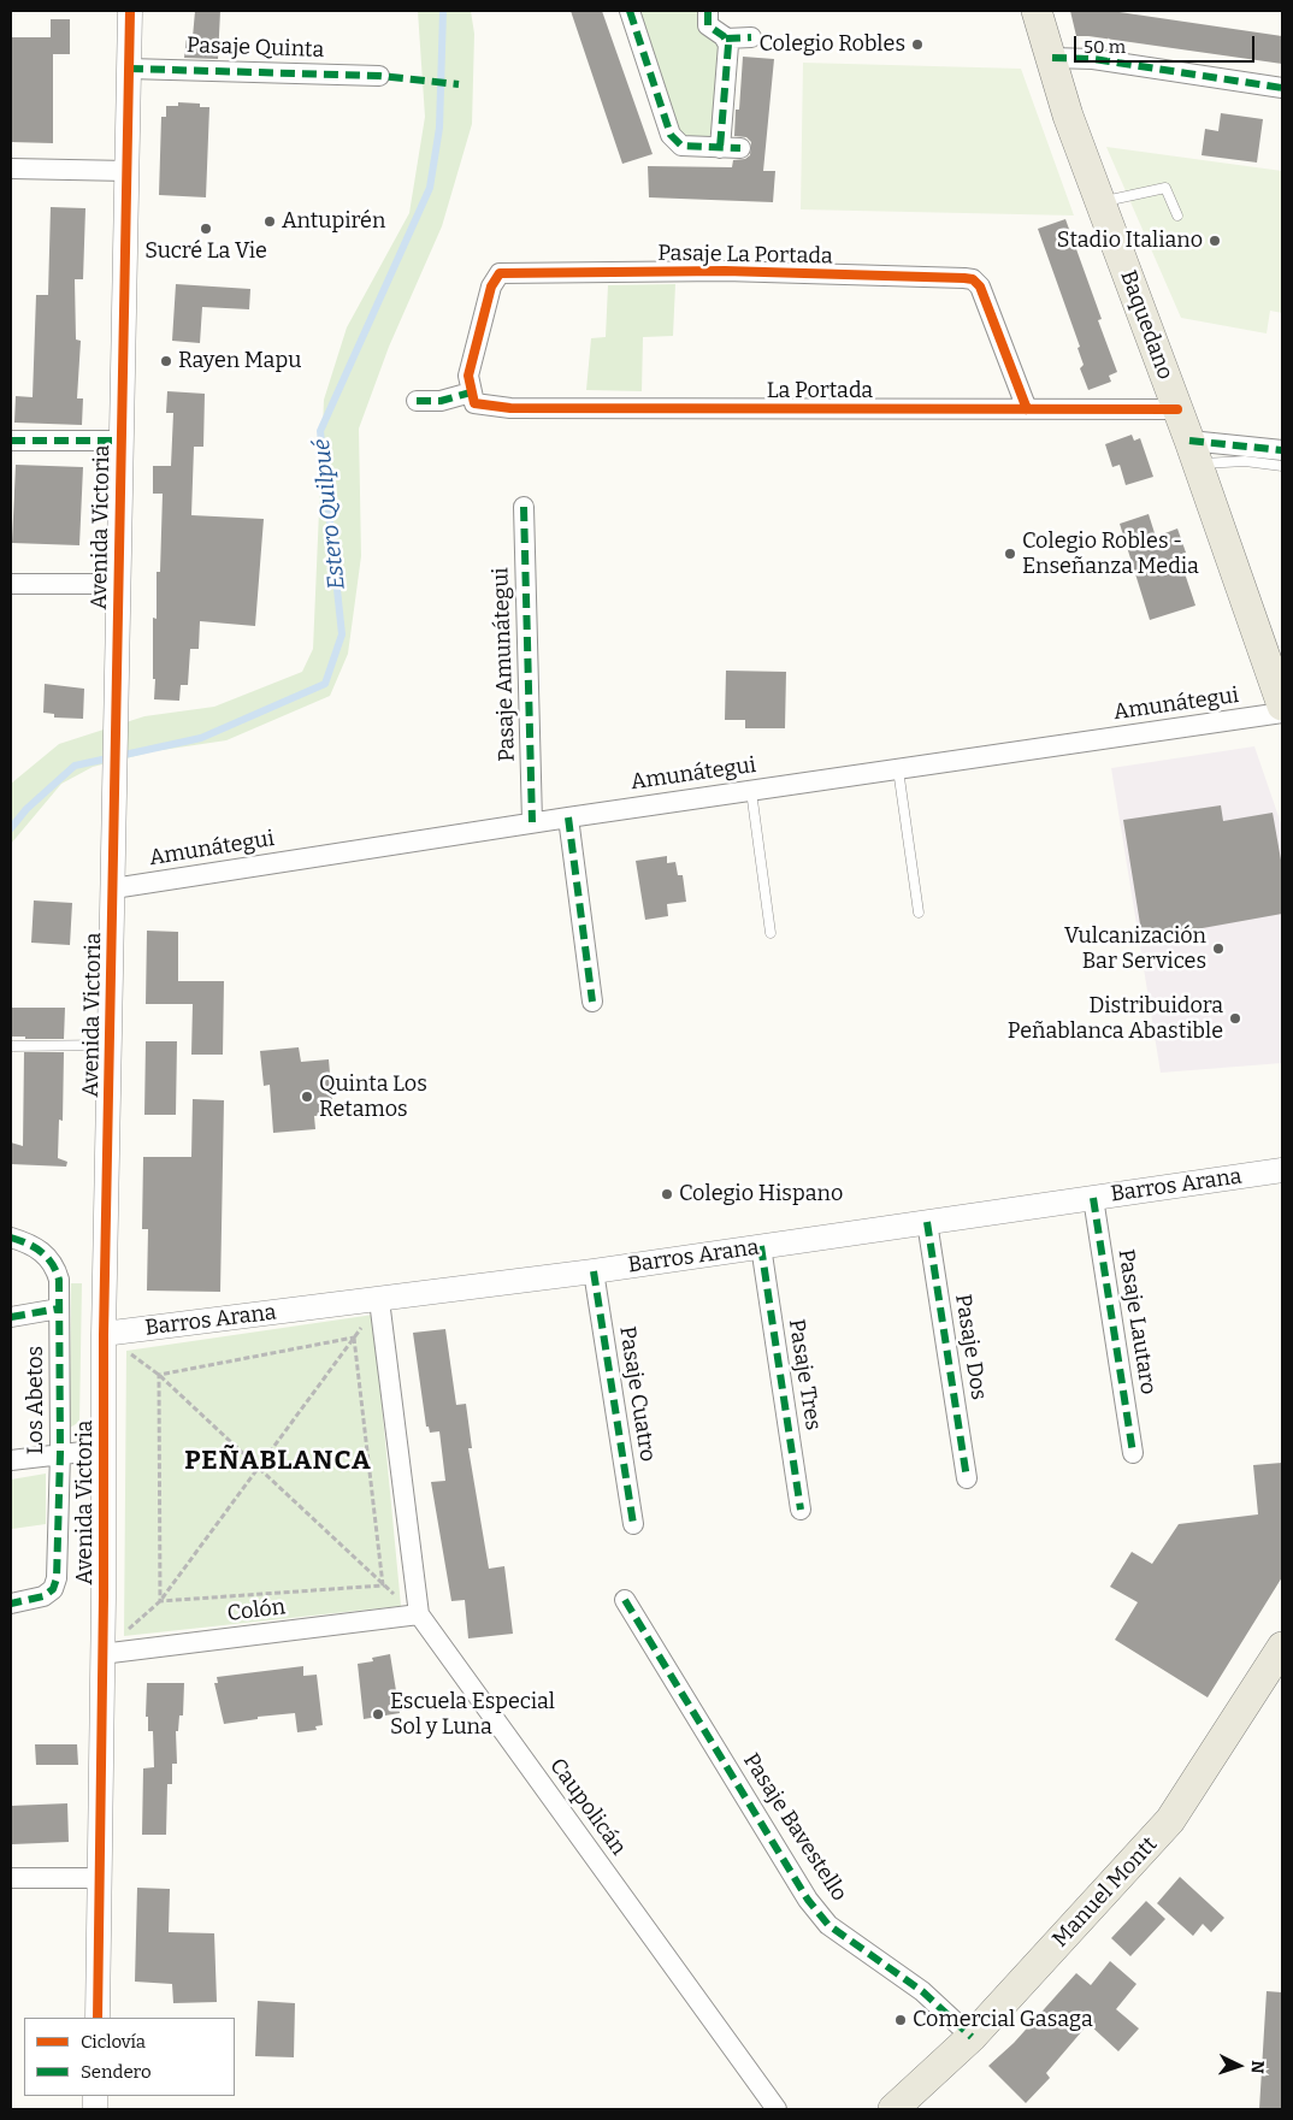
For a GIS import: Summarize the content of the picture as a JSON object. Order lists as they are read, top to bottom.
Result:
{
  "streets": {
    "main road": ["Baquedano", "Manuel Montt"],
    "street": [
      "Pasaje Quinta",
      "Pasaje La Portada",
      "La Portada",
      "Avenida Victoria",
      "Pasaje Amunátegui",
      "Amunátegui",
      "Barros Arana",
      "Pasaje Lautaro",
      "Pasaje Dos",
      "Pasaje Tres",
      "Pasaje Cuatro",
      "Los Abetos",
      "Colón",
      "Caupolicán",
      "Pasaje Bavestello"
    ]
  },
  "crossings": [
    ["Pasaje Quinta", "Avenida Victoria"],
    ["Pasaje La Portada", "La Portada"],
    ["Baquedano", "La Portada"],
    ["Avenida Victoria", "Amunátegui"],
    ["Avenida Victoria", "Barros Arana"],
    ["Avenida Victoria", "Colón"],
    ["Pasaje Amunátegui", "Amunátegui"],
    ["Barros Arana", "Pasaje Lautaro"],
    ["Barros Arana", "Pasaje Dos"],
    ["Barros Arana", "Pasaje Tres"],
    ["Barros Arana", "Pasaje Cuatro"],
    ["Barros Arana", "Caupolicán"],
    ["Colón", "Caupolicán"],
    ["Pasaje Bavestello", "Manuel Montt"]
  ],
  "districts": ["PEÑABLANCA"],
  "water": ["Estero Quilpué"],
  "places": [
    "Colegio Robles",
    "Antupirén",
    "Sucré La Vie",
    "Stadio Italiano",
    "Rayen Mapu",
    "Colegio Robles - Enseñanza Media",
    "Vulcanización Bar Services",
    "Distribuidora Peñablanca Abastible",
    "Quinta Los Retamos",
    "Colegio Hispano",
    "Escuela Especial Sol y Luna",
    "Comercial Gasaga"
  ],
  "legend": ["Ciclovía", "Sendero"],
  "scale_bar": "50 m",
  "north": "right"
}
